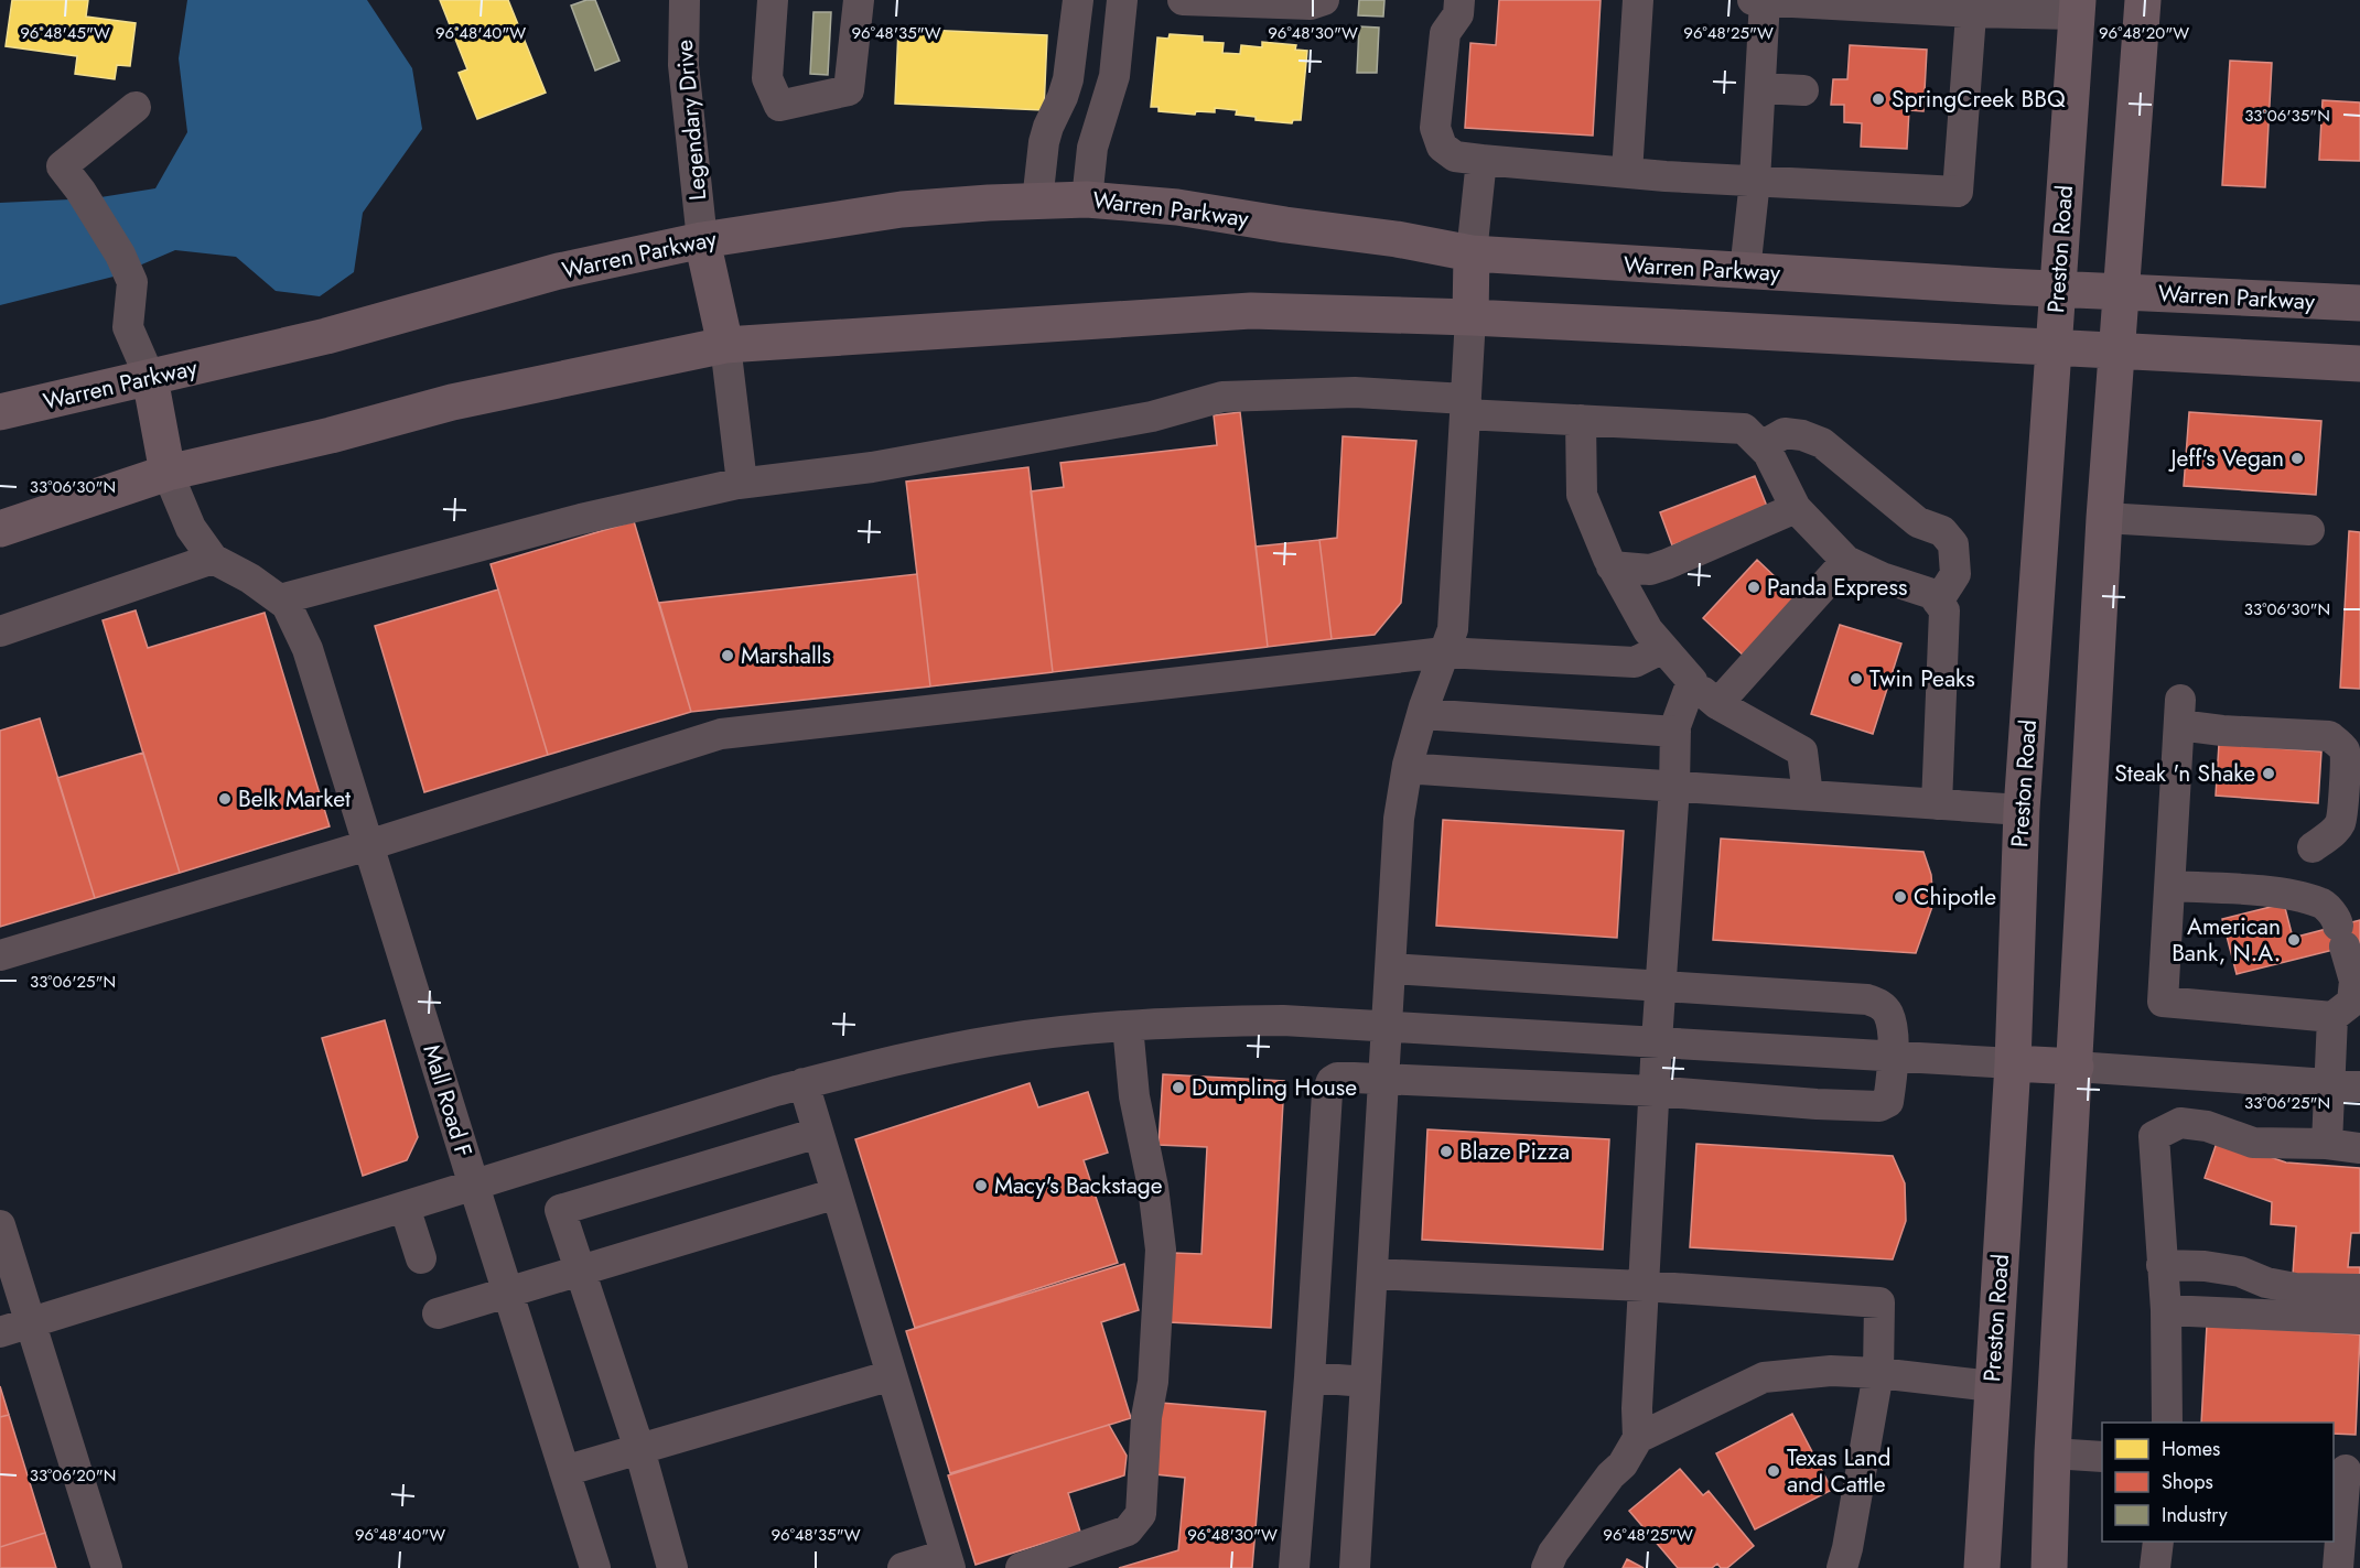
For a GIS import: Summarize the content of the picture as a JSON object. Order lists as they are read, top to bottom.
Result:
{
  "streets": {
    "main road": ["Warren Parkway", "Preston Road"],
    "street": ["Legendary Drive", "Mall Road F"]
  },
  "crossings": [
    ["Legendary Drive", "Warren Parkway"],
    ["Warren Parkway", "Preston Road"]
  ],
  "places": [
    "SpringCreek BBQ",
    "Jeff's Vegan",
    "Panda Express",
    "Marshalls",
    "Twin Peaks",
    "Steak 'n Shake",
    "Belk Market",
    "Chipotle",
    "American Bank, N.A.",
    "Dumpling House",
    "Blaze Pizza",
    "Macy's Backstage",
    "Texas Land and Cattle"
  ],
  "legend": ["Homes", "Shops", "Industry"],
  "coordinates": [
    "96°48'45\"W",
    "96°48'40\"W",
    "96°48'35\"W",
    "96°48'30\"W",
    "96°48'25\"W",
    "96°48'20\"W",
    "33°06'35\"N",
    "33°06'30\"N",
    "33°06'25\"N",
    "33°06'20\"N"
  ]
}
